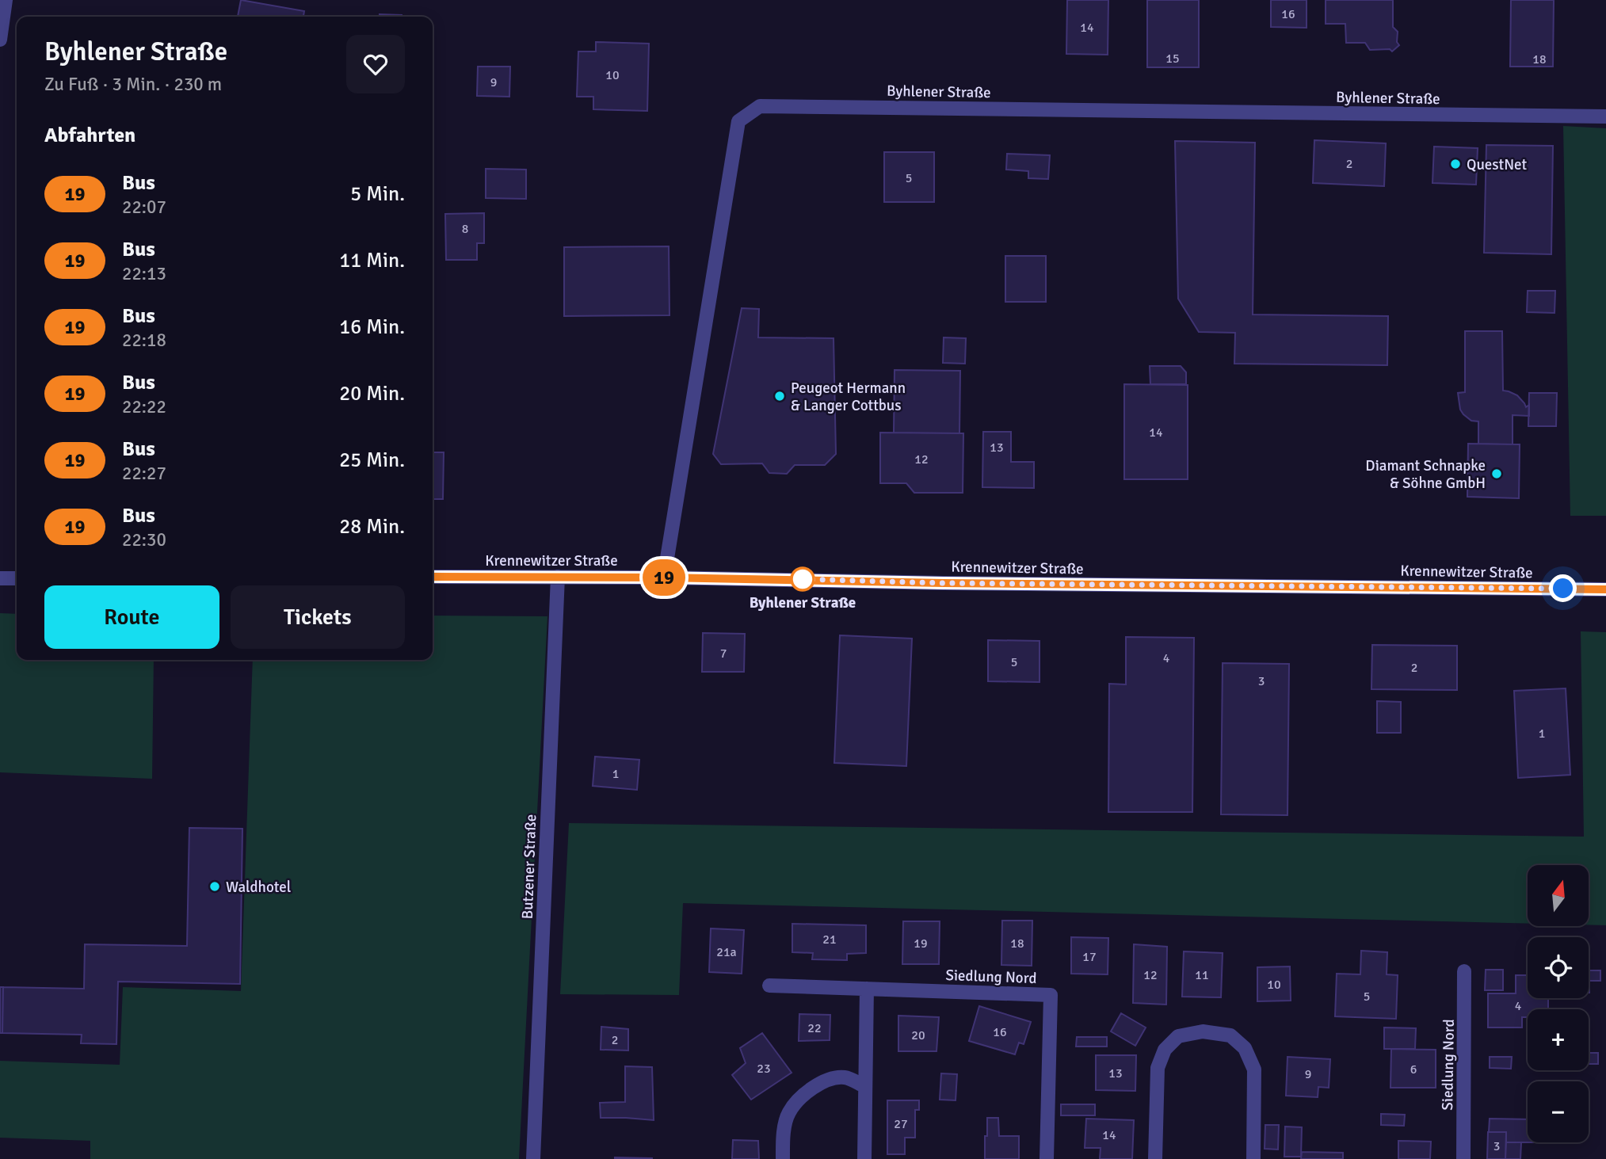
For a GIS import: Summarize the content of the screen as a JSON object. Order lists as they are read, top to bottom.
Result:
{
  "streets": {
    "street": [
      "Byhlener Straße",
      "Krennewitzer Straße",
      "Butzener Straße",
      "Siedlung Nord"
    ]
  },
  "crossings": [
    ["Byhlener Straße", "Krennewitzer Straße"],
    ["Krennewitzer Straße", "Butzener Straße"]
  ],
  "places": [
    "QuestNet",
    "Peugeot Hermann & Langer Cottbus",
    "Diamant Schnapke & Söhne GmbH",
    "Byhlener Straße",
    "Waldhotel"
  ],
  "lines": ["bus line 19"],
  "house_numbers": [
    "16",
    "14",
    "15",
    "18",
    "10",
    "9",
    "2",
    "5",
    "8",
    "14",
    "13",
    "12",
    "7",
    "4",
    "5",
    "2",
    "3",
    "1",
    "1",
    "21",
    "19",
    "18",
    "21a",
    "17",
    "12",
    "11",
    "10",
    "5",
    "4",
    "22",
    "16",
    "20",
    "2",
    "23",
    "6",
    "13",
    "9",
    "27",
    "14",
    "3"
  ],
  "north": "top",
  "page": {
    "on_map": "19",
    "heading": [
      ["Byhlener Straße", "Zu Fuß · 3 Min. · 230 m"],
      "Abfahrten"
    ],
    "list": [
      {
        "mark": "19",
        "name": "Bus",
        "note": "22:07",
        "value": "5 Min."
      },
      {
        "mark": "19",
        "name": "Bus",
        "note": "22:13",
        "value": "11 Min."
      },
      {
        "mark": "19",
        "name": "Bus",
        "note": "22:18",
        "value": "16 Min."
      },
      {
        "mark": "19",
        "name": "Bus",
        "note": "22:22",
        "value": "20 Min."
      },
      {
        "mark": "19",
        "name": "Bus",
        "note": "22:27",
        "value": "25 Min."
      },
      {
        "mark": "19",
        "name": "Bus",
        "note": "22:30",
        "value": "28 Min."
      }
    ],
    "buttons": ["Route", "Tickets"],
    "map_buttons": ["+", "−"]
  }
}
